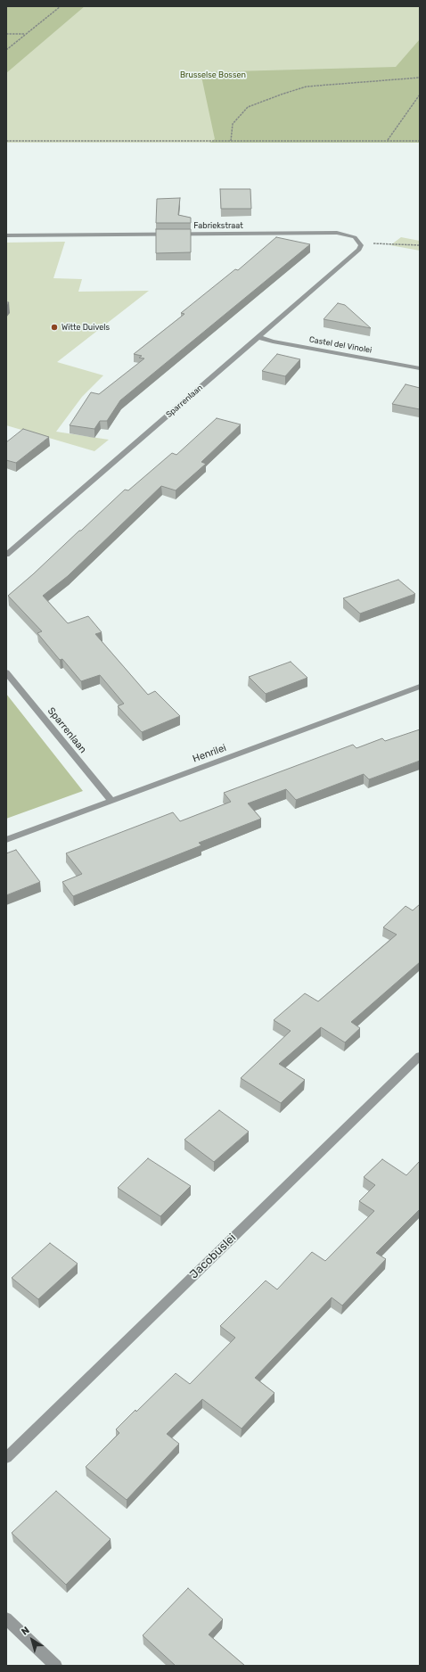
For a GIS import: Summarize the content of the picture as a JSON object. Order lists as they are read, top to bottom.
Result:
{
  "streets": {
    "street": [
      "Fabriekstraat",
      "Castel del Vinolei",
      "Sparrenlaan",
      "Henrilei",
      "Jacobuslei"
    ]
  },
  "crossings": [
    ["Fabriekstraat", "Sparrenlaan"],
    ["Castel del Vinolei", "Sparrenlaan"],
    ["Sparrenlaan", "Henrilei"]
  ],
  "parks": ["Brusselse Bossen"],
  "places": ["Witte Duivels"],
  "north": "top left"
}
